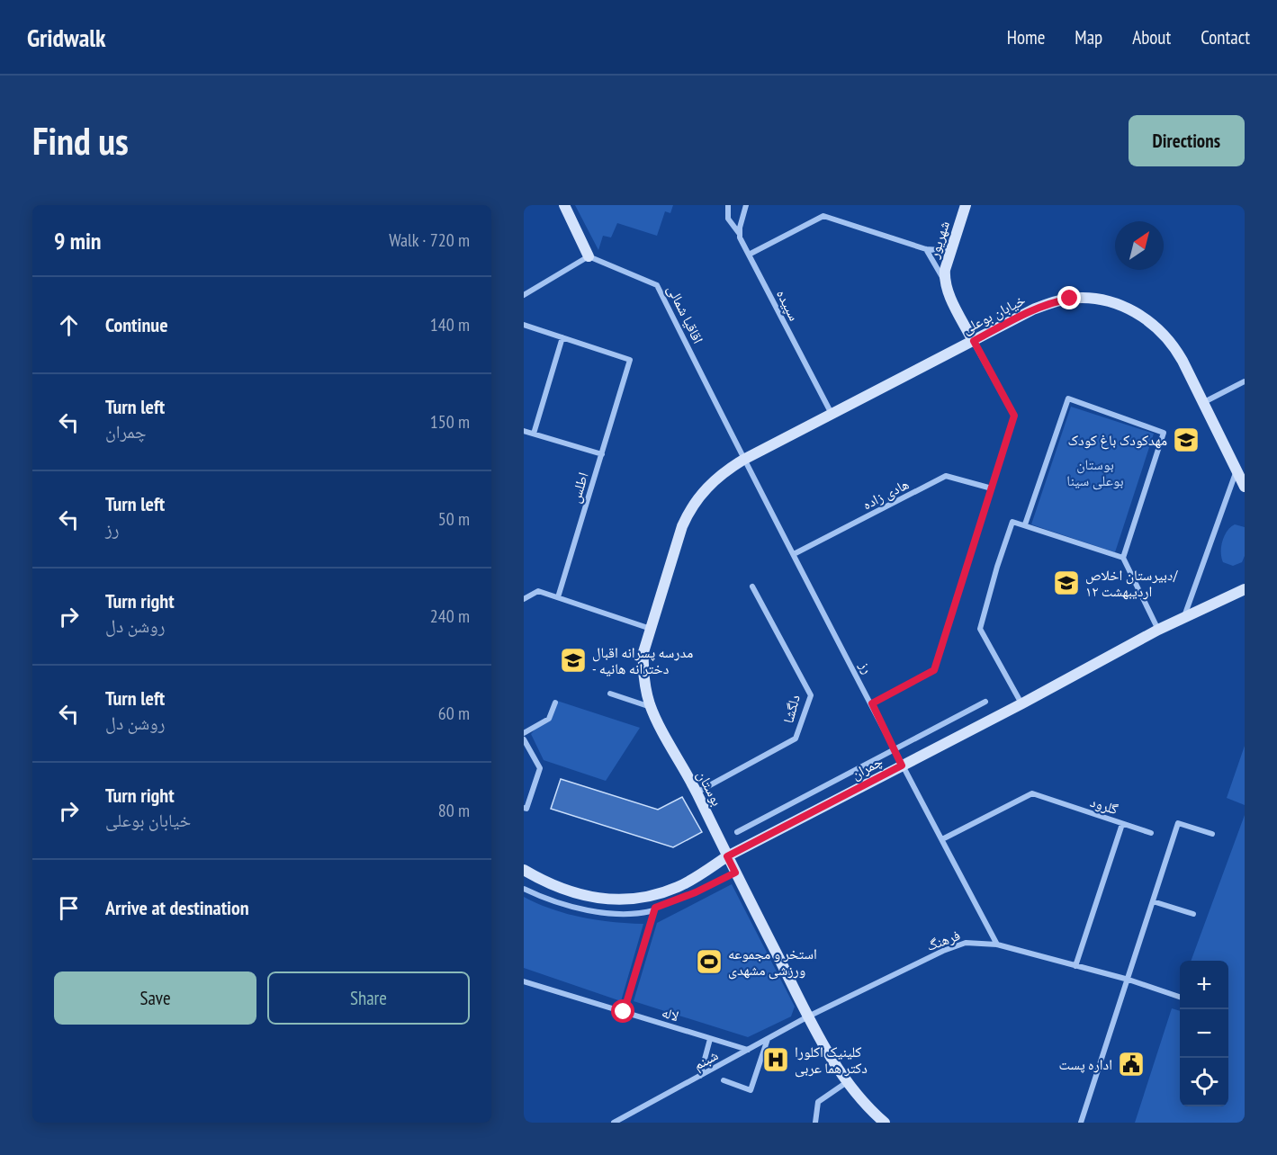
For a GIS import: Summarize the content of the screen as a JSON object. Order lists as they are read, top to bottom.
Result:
{
  "streets": {
    "street": [
      "شهریور",
      "سپیده",
      "اقاقیا شمالی",
      "خیابان بوعلی",
      "اطلس",
      "هادی زاده",
      "رز",
      "دلگشا",
      "چمران",
      "بوستان",
      "گلرود",
      "فرهنگ",
      "لاله",
      "شبنم"
    ]
  },
  "crossings": [
    ["شهریور", "خیابان بوعلی"],
    ["سپیده", "خیابان بوعلی"],
    ["اقاقیا شمالی", "خیابان بوعلی"],
    ["اقاقیا شمالی", "رز"],
    ["اقاقیا شمالی", "بوستان"],
    ["خیابان بوعلی", "رز"],
    ["خیابان بوعلی", "بوستان"],
    ["هادی زاده", "رز"],
    ["رز", "چمران"],
    ["رز", "بوستان"],
    ["رز", "گلرود"],
    ["رز", "فرهنگ"],
    ["دلگشا", "بوستان"],
    ["چمران", "بوستان"],
    ["بوستان", "فرهنگ"],
    ["بوستان", "شبنم"],
    ["گلرود", "فرهنگ"],
    ["فرهنگ", "شبنم"],
    ["لاله", "شبنم"]
  ],
  "parks": ["بوستان بوعلی سینا"],
  "places": {
    "school or university": ["مهدکودک باغ کودک", "دبیرستان اخلاص/ ۱۲ اردیبهشت", "مدرسه پسرانه اقبال - دخترانه هانیه"],
    "sports": ["استخر و مجموعه ورزشی مشهدی"],
    "hospital": ["کلینیک اکلورا دکتر هما عربی"],
    "public building": ["اداره پست"]
  },
  "north": "top right",
  "page": {
    "header": "Gridwalk",
    "nav": [
      "Home",
      "Map",
      "About",
      "Contact"
    ],
    "buttons": [
      "Directions",
      ["Save", "Share"]
    ],
    "title": "Find us",
    "heading": ["9 min", "Walk · 720 m"],
    "list": [
      ["Continue", "140 m"],
      ["Turn left", "چمران", "150 m"],
      ["Turn left", "رز", "50 m"],
      ["Turn right", "روشن دل", "240 m"],
      ["Turn left", "روشن دل", "60 m"],
      ["Turn right", "خیابان بوعلی", "80 m"],
      "Arrive at destination"
    ],
    "map_buttons": ["+", "−"]
  }
}
